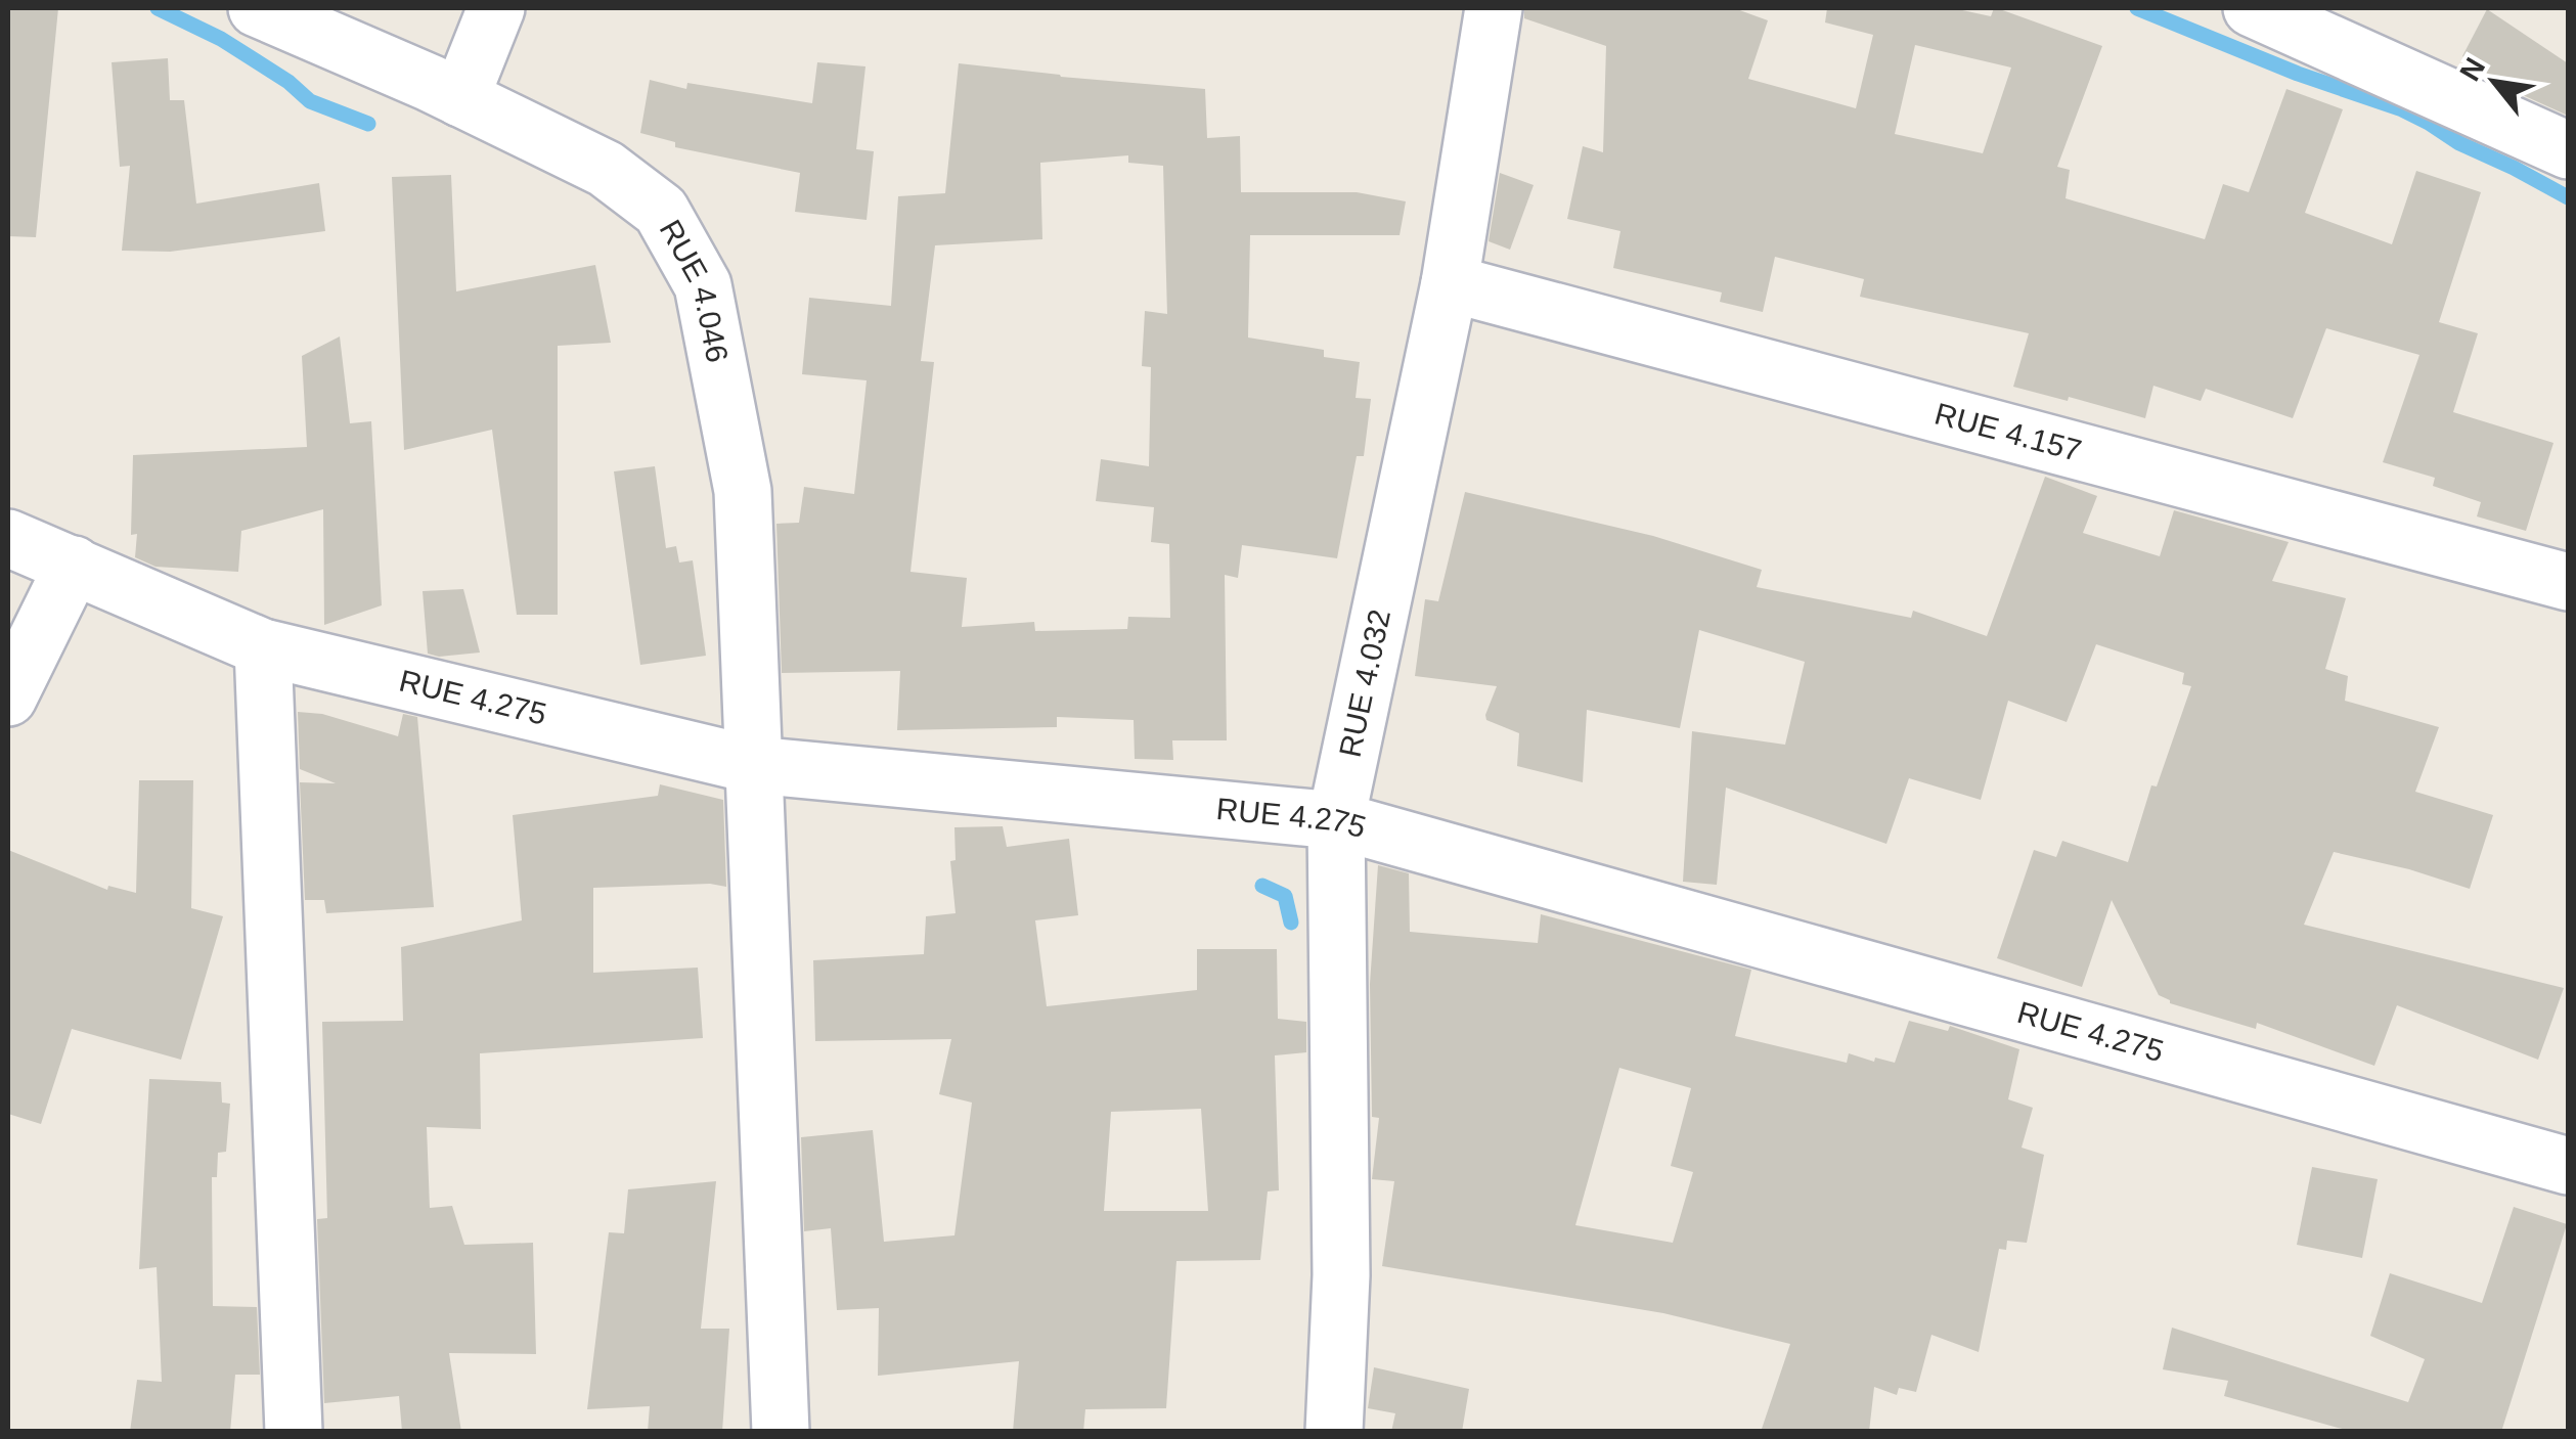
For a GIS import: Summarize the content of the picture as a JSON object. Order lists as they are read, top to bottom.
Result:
{
  "streets": {
    "street": [
      "RUE 4.046",
      "RUE 4.157",
      "RUE 4.032",
      "RUE 4.275"
    ]
  },
  "crossings": [
    ["RUE 4.046", "RUE 4.275"],
    ["RUE 4.157", "RUE 4.032"],
    ["RUE 4.032", "RUE 4.275"]
  ],
  "north": "top left"
}
